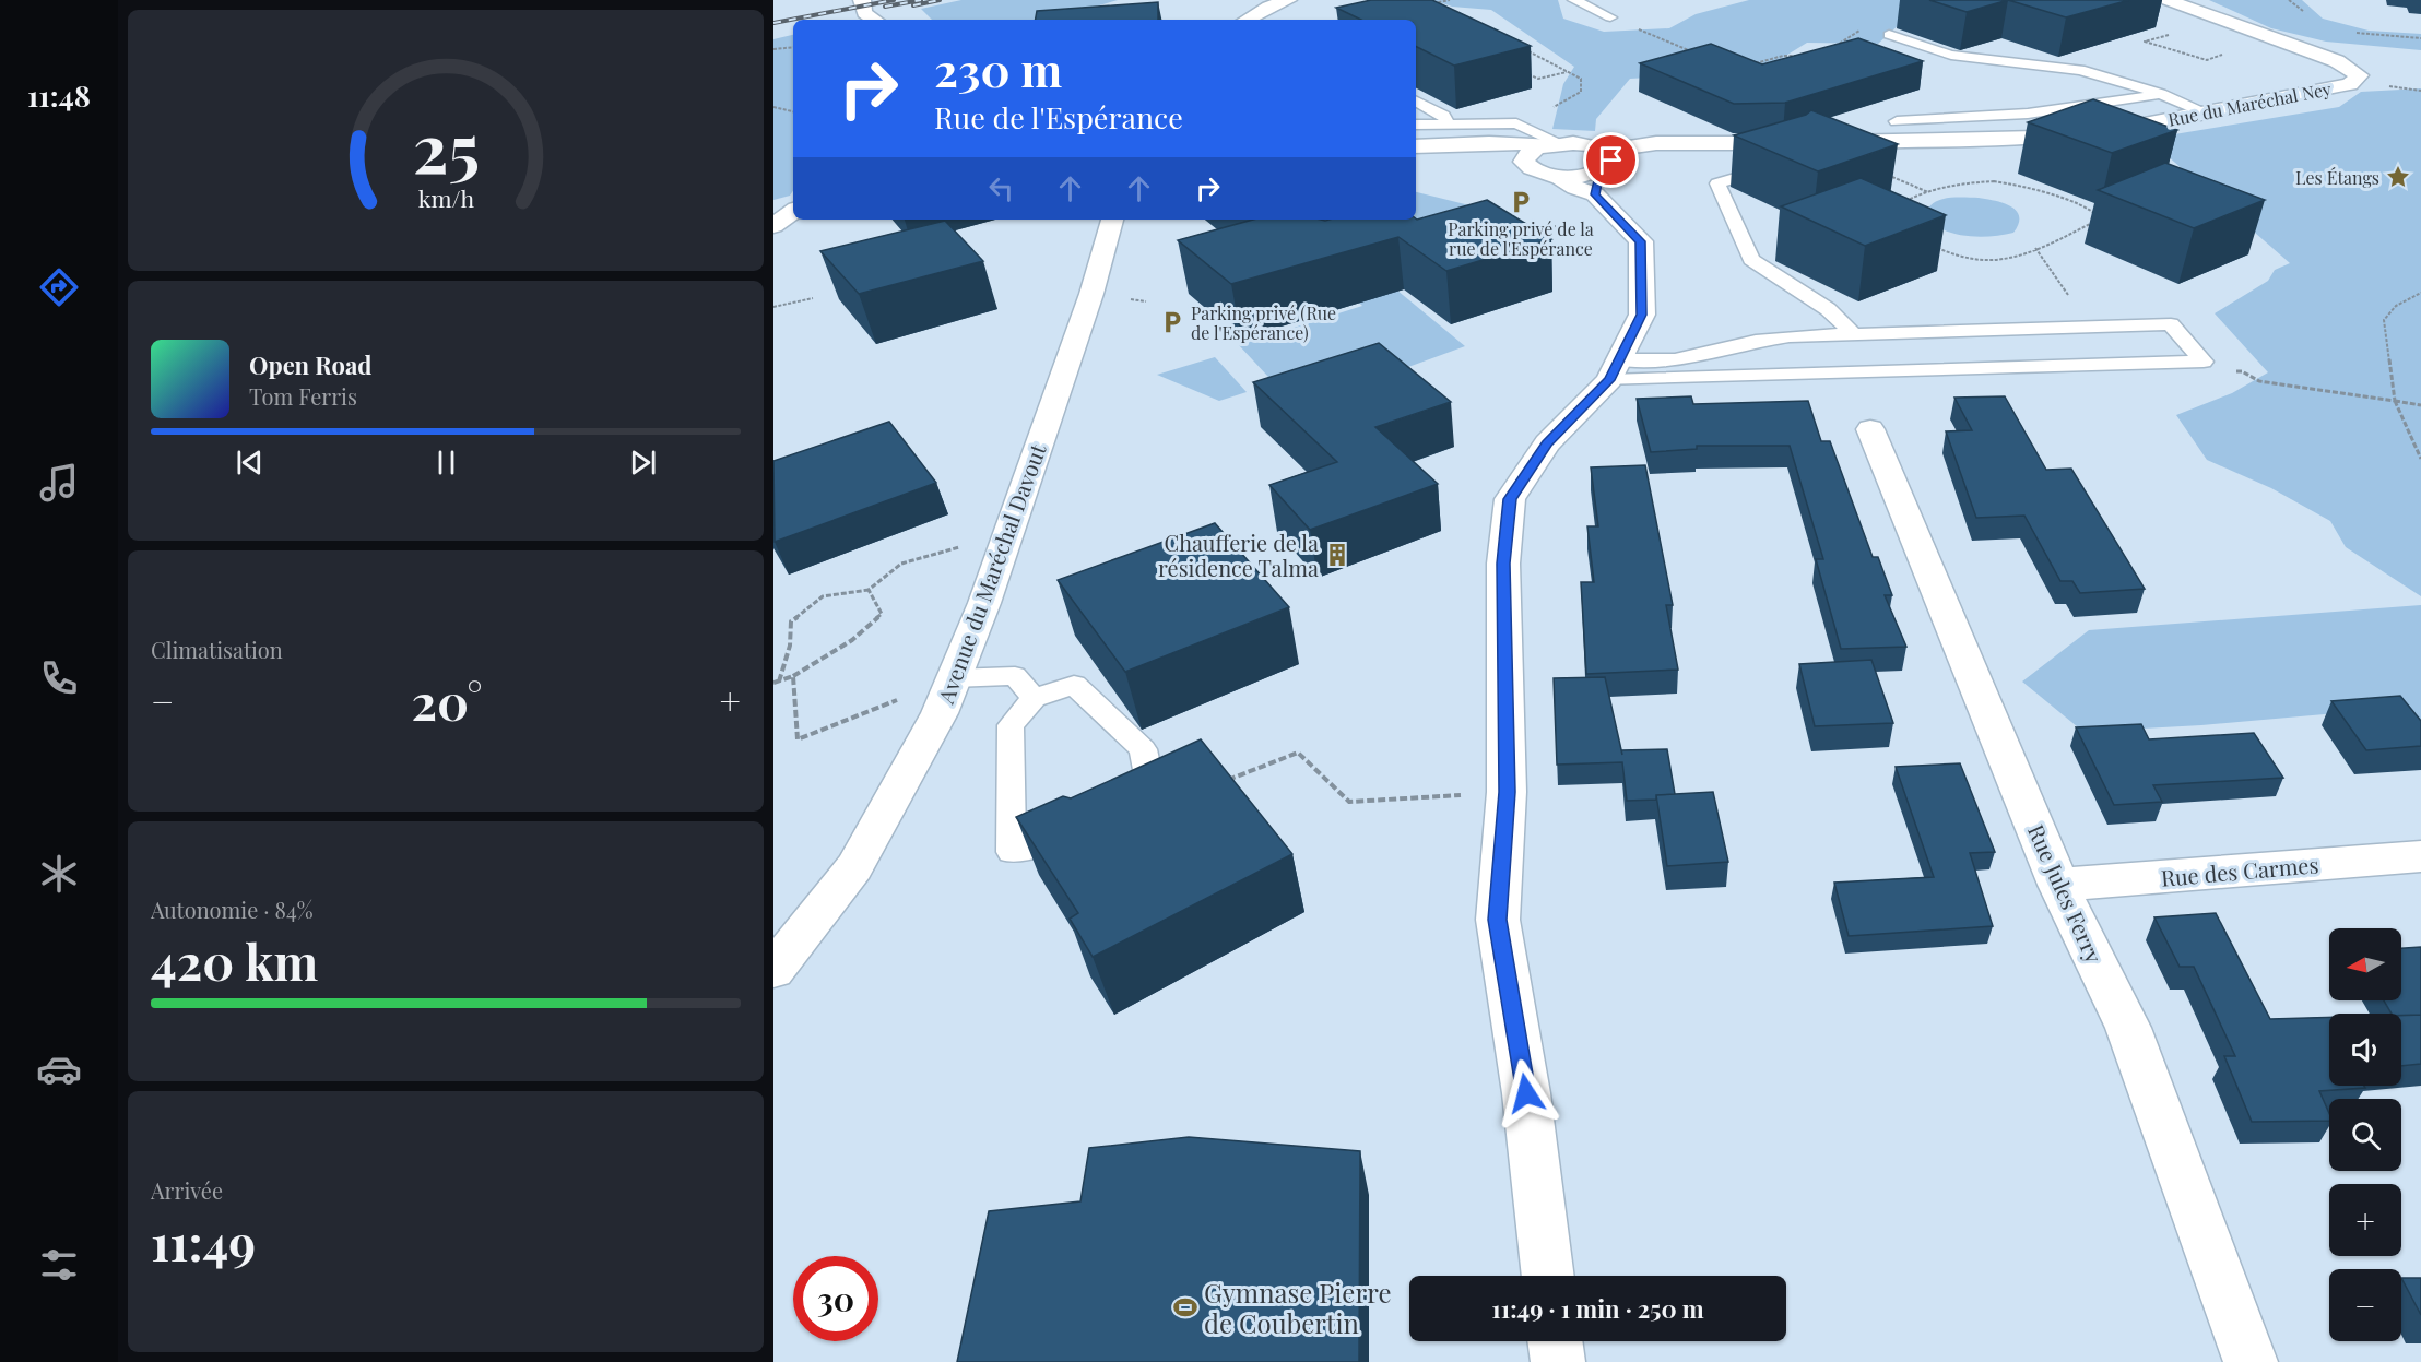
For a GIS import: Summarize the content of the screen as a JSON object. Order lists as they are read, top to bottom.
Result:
{
  "streets": {
    "street": [
      "Rue du Maréchal Ney",
      "Avenue du Maréchal Davout",
      "Rue des Carmes",
      "Rue Jules Ferry"
    ]
  },
  "crossings": [
    ["Rue des Carmes", "Rue Jules Ferry"]
  ],
  "places": {
    "place": ["Les Étangs"],
    "parking": ["Parking privé de la rue de l'Espérance", "Parking privé (Rue de l'Espérance)"],
    "building": ["Chaufferie de la résidence Talma"],
    "sports": ["Gymnase Pierre de Coubertin"]
  },
  "north": "left",
  "page": {
    "tabs": "11:48",
    "turn": ["230 m", "Rue de l'Espérance"],
    "song": ["Open Road", "Tom Ferris"],
    "tile": [
      "Climatisation",
      ["Autonomie · 84%", "420 km"],
      ["Arrivée", "11:49"]
    ],
    "heat": ["−", "20°", "+"],
    "map_buttons": ["+", "−"],
    "limit": "30",
    "trip": "11:49 · 1 min · 250 m",
    "gauge": ["25", "km/h"]
  }
}
